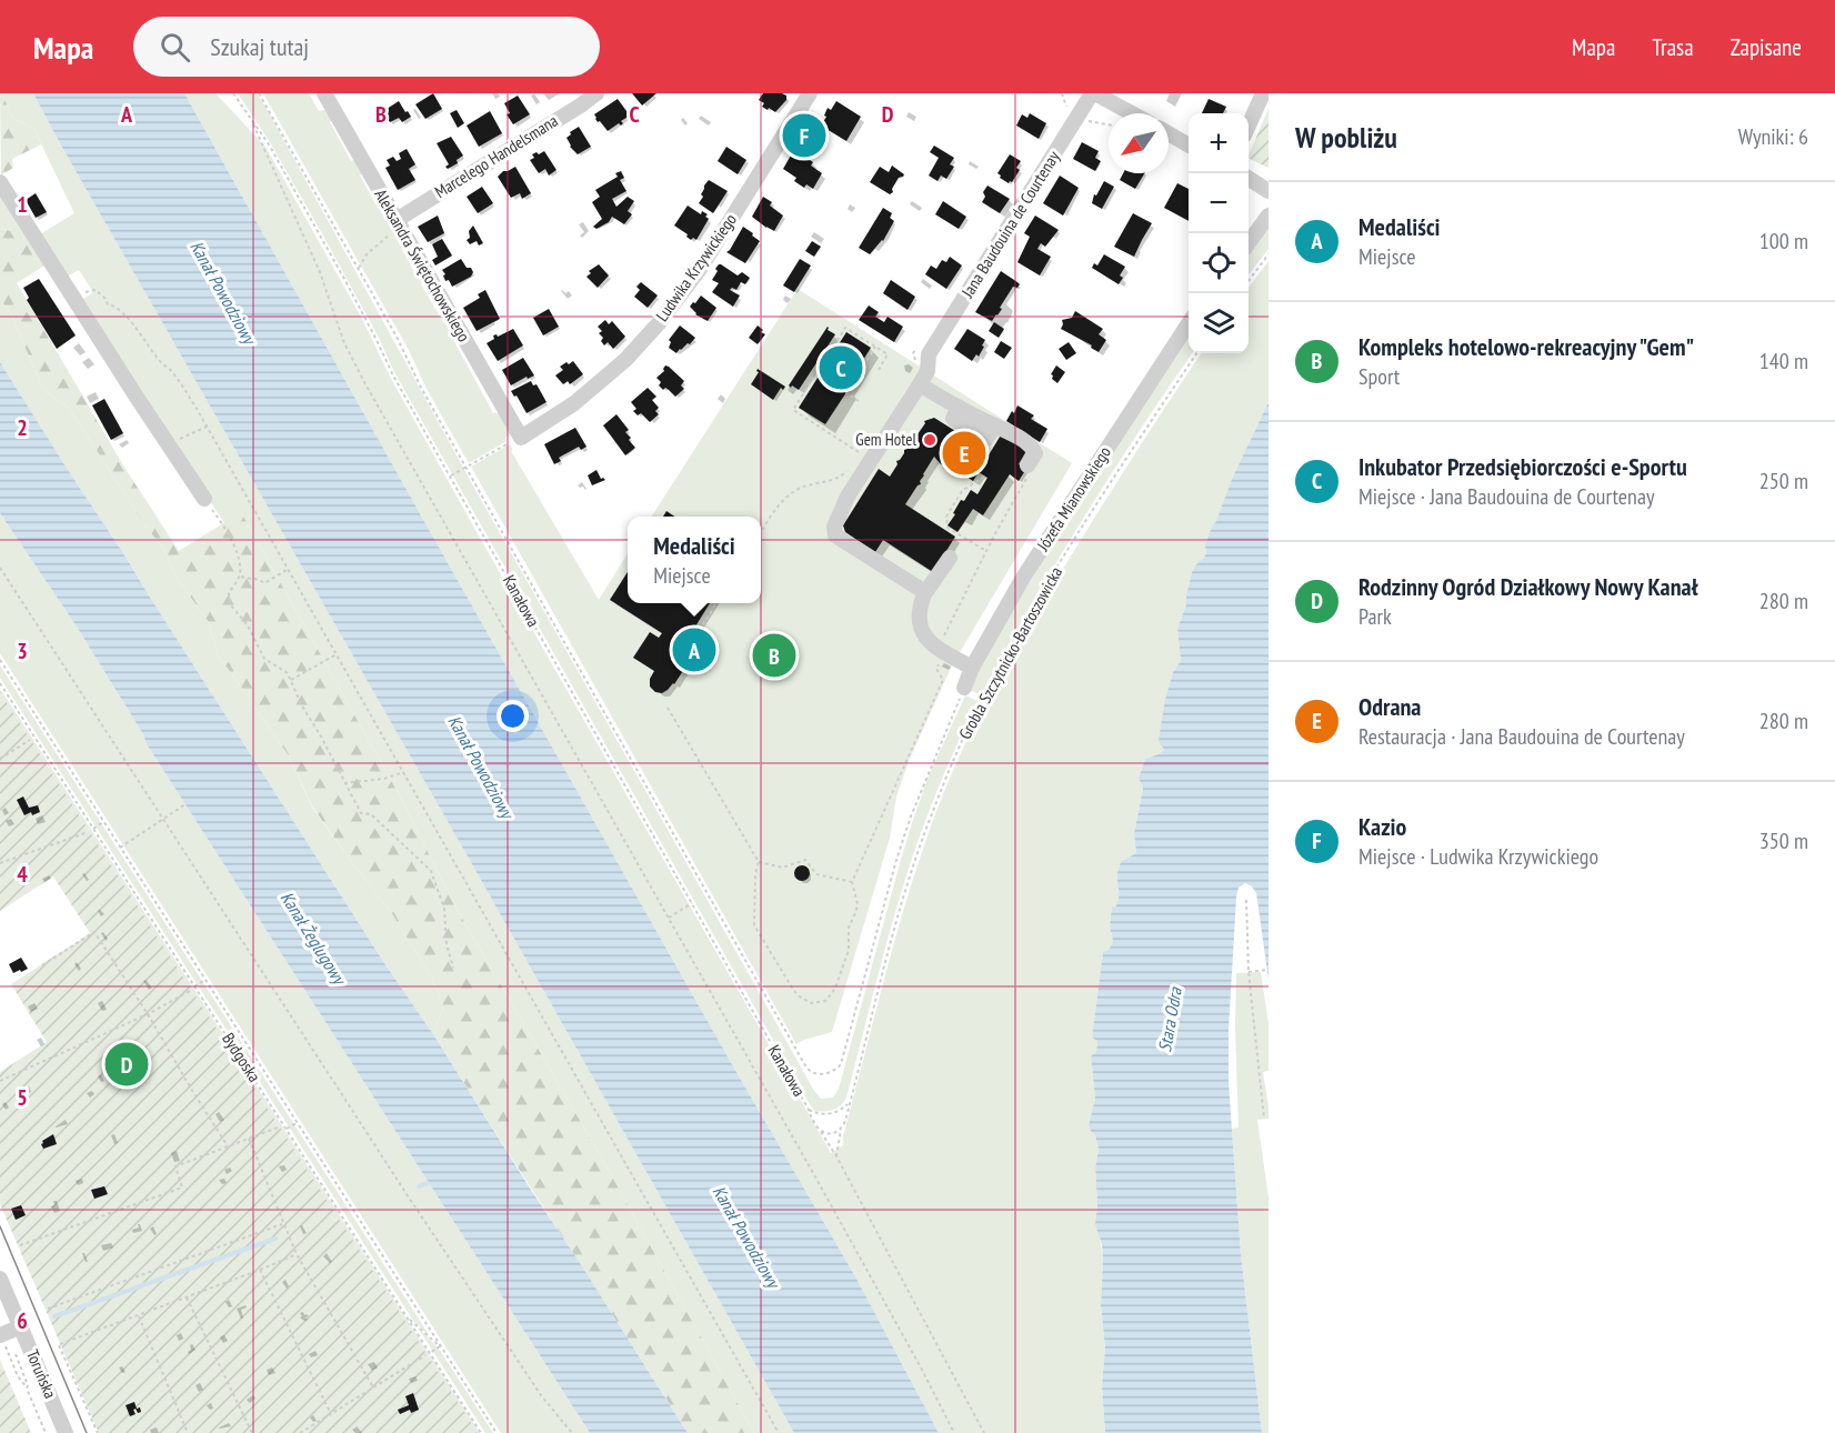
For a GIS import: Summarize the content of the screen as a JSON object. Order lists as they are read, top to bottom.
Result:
{
  "streets": {
    "street": [
      "Marcelego Handelsmana",
      "Jana Baudouina de Courtenay",
      "Aleksandra Świętochowskiego",
      "Ludwika Krzywickiego",
      "Józefa Mianowskiego",
      "Toruńska"
    ],
    "path": ["Kanałowa", "Grobla Szczytnicko-Bartoszowicka", "Bydgoska"]
  },
  "crossings": [
    ["Marcelego Handelsmana", "Aleksandra Świętochowskiego"],
    ["Aleksandra Świętochowskiego", "Ludwika Krzywickiego"],
    ["Kanałowa", "Grobla Szczytnicko-Bartoszowicka"]
  ],
  "water": ["Kanał Powodziowy", "Kanał Żeglugowy", "Stara Odra"],
  "places": ["Gem Hotel"],
  "north": "bottom left",
  "page": {
    "header": "Mapa",
    "search": "Szukaj tutaj",
    "nav": ["Mapa", "Trasa", "Zapisane"],
    "heading": ["W pobliżu", "Wyniki: 6"],
    "pins": [
      "F",
      "C",
      "E",
      "A",
      "B",
      "D"
    ],
    "map_buttons": ["+", "−"],
    "list": [
      {
        "mark": "A",
        "name": "Medaliści",
        "note": "Miejsce",
        "value": "100 m"
      },
      {
        "mark": "B",
        "name": "Kompleks hotelowo-rekreacyjny \"Gem\"",
        "note": "Sport",
        "value": "140 m"
      },
      {
        "mark": "C",
        "name": "Inkubator Przedsiębiorczości e-Sportu",
        "note": "Miejsce · Jana Baudouina de Courtenay",
        "value": "250 m"
      },
      {
        "mark": "D",
        "name": "Rodzinny Ogród Działkowy Nowy Kanał",
        "note": "Park",
        "value": "280 m"
      },
      {
        "mark": "E",
        "name": "Odrana",
        "note": "Restauracja · Jana Baudouina de Courtenay",
        "value": "280 m"
      },
      {
        "mark": "F",
        "name": "Kazio",
        "note": "Miejsce · Ludwika Krzywickiego",
        "value": "350 m"
      }
    ],
    "popup": ["Medaliści", "Miejsce"]
  },
  "grid": {
    "columns": [
      "A",
      "B",
      "C",
      "D"
    ],
    "rows": [
      "1",
      "2",
      "3",
      "4",
      "5",
      "6"
    ]
  }
}
